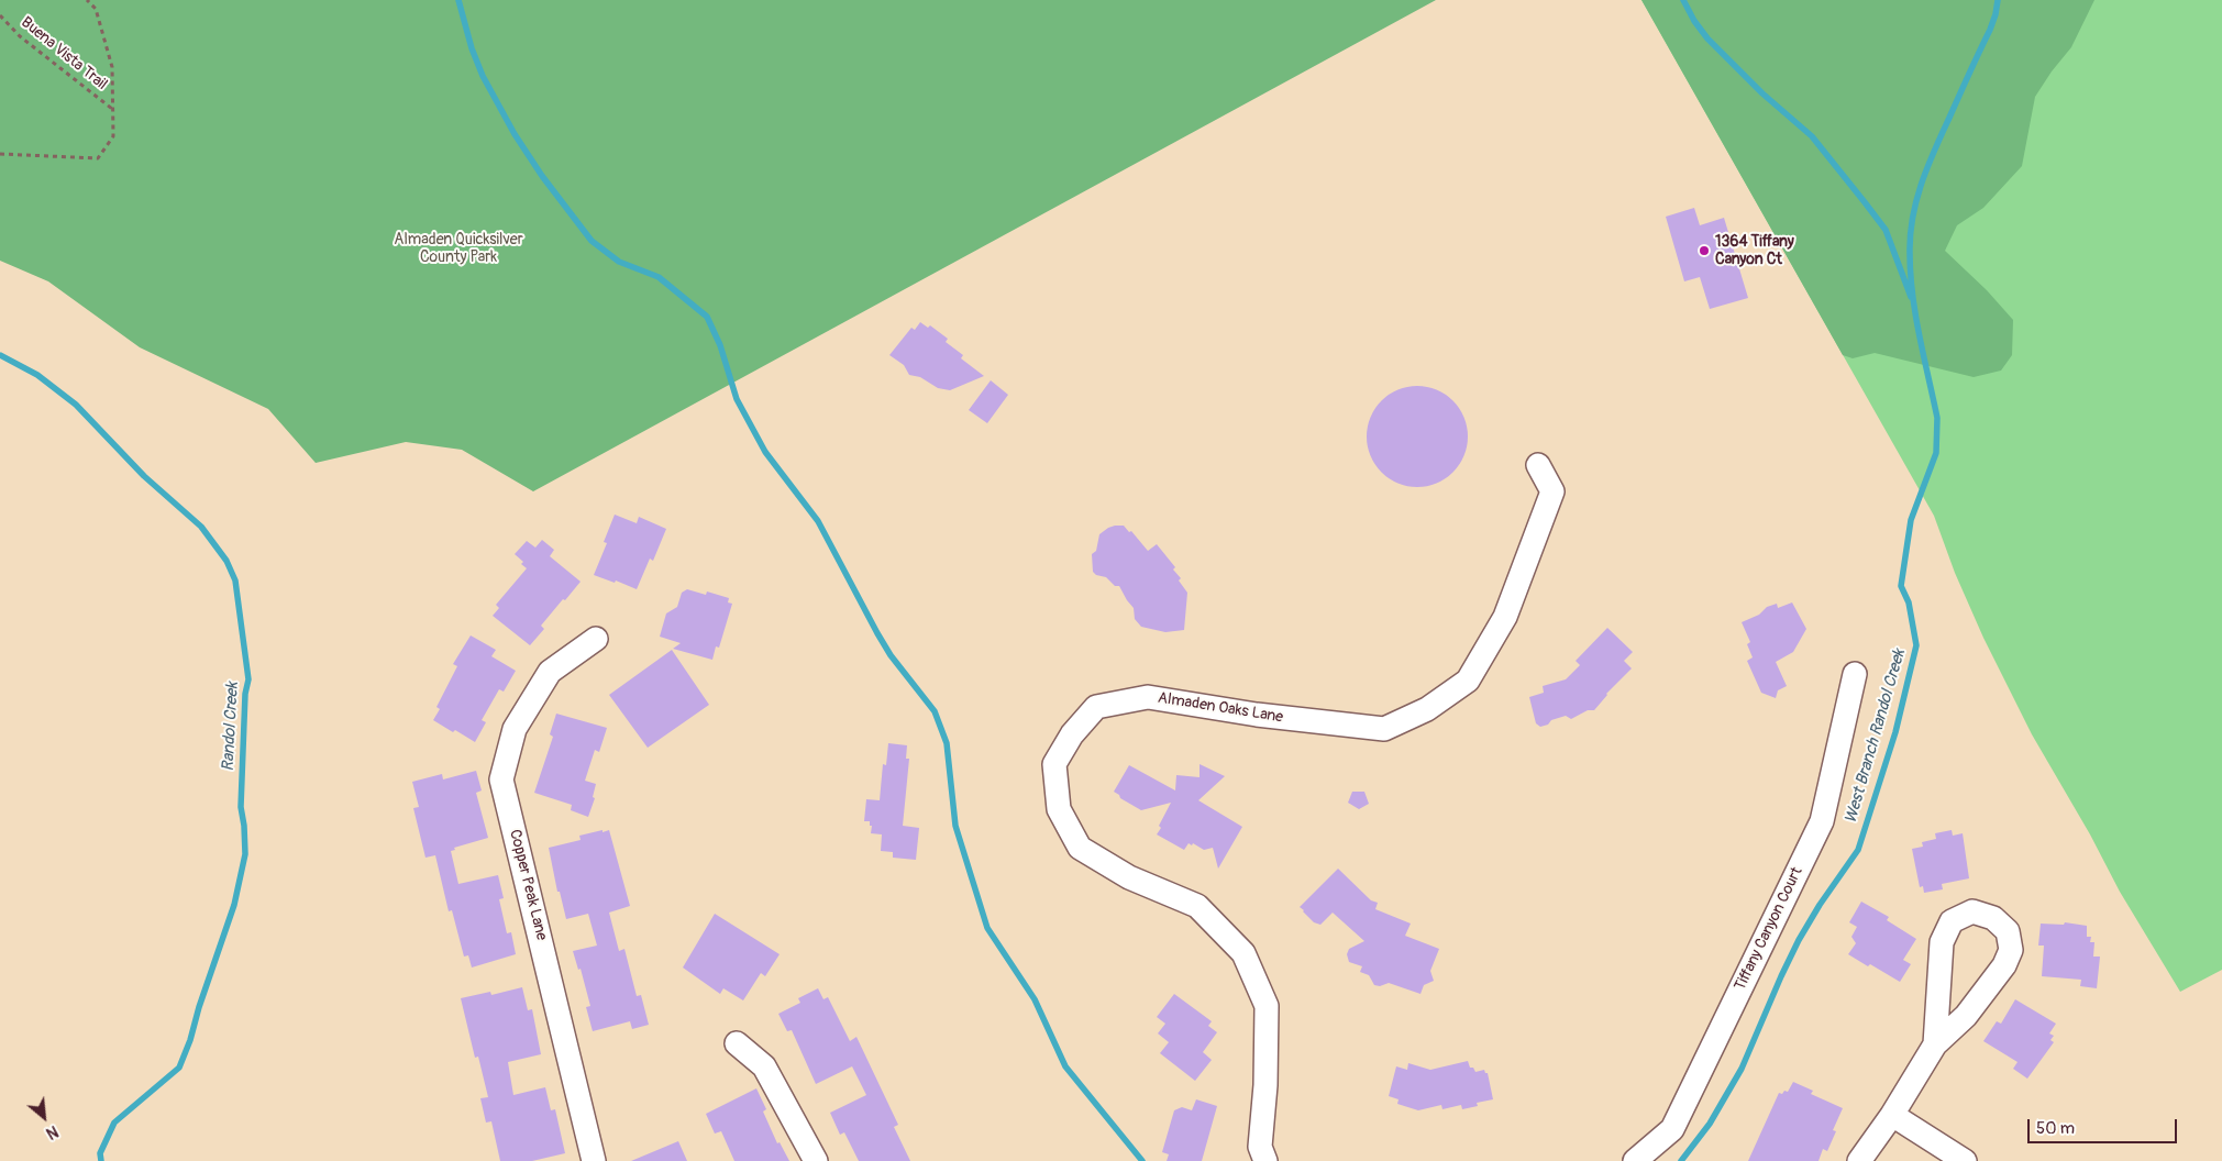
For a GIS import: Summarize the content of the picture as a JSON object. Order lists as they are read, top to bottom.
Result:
{
  "streets": {
    "street": ["Almaden Oaks Lane", "Copper Peak Lane", "Tiffany Canyon Court"],
    "path": ["Buena Vista Trail"]
  },
  "water": ["Randol Creek", "West Branch Randol Creek"],
  "parks": ["Almaden Quicksilver County Park"],
  "places": ["1364 Tiffany Canyon Ct"],
  "scale_bar": "50 m",
  "north": "bottom right"
}
